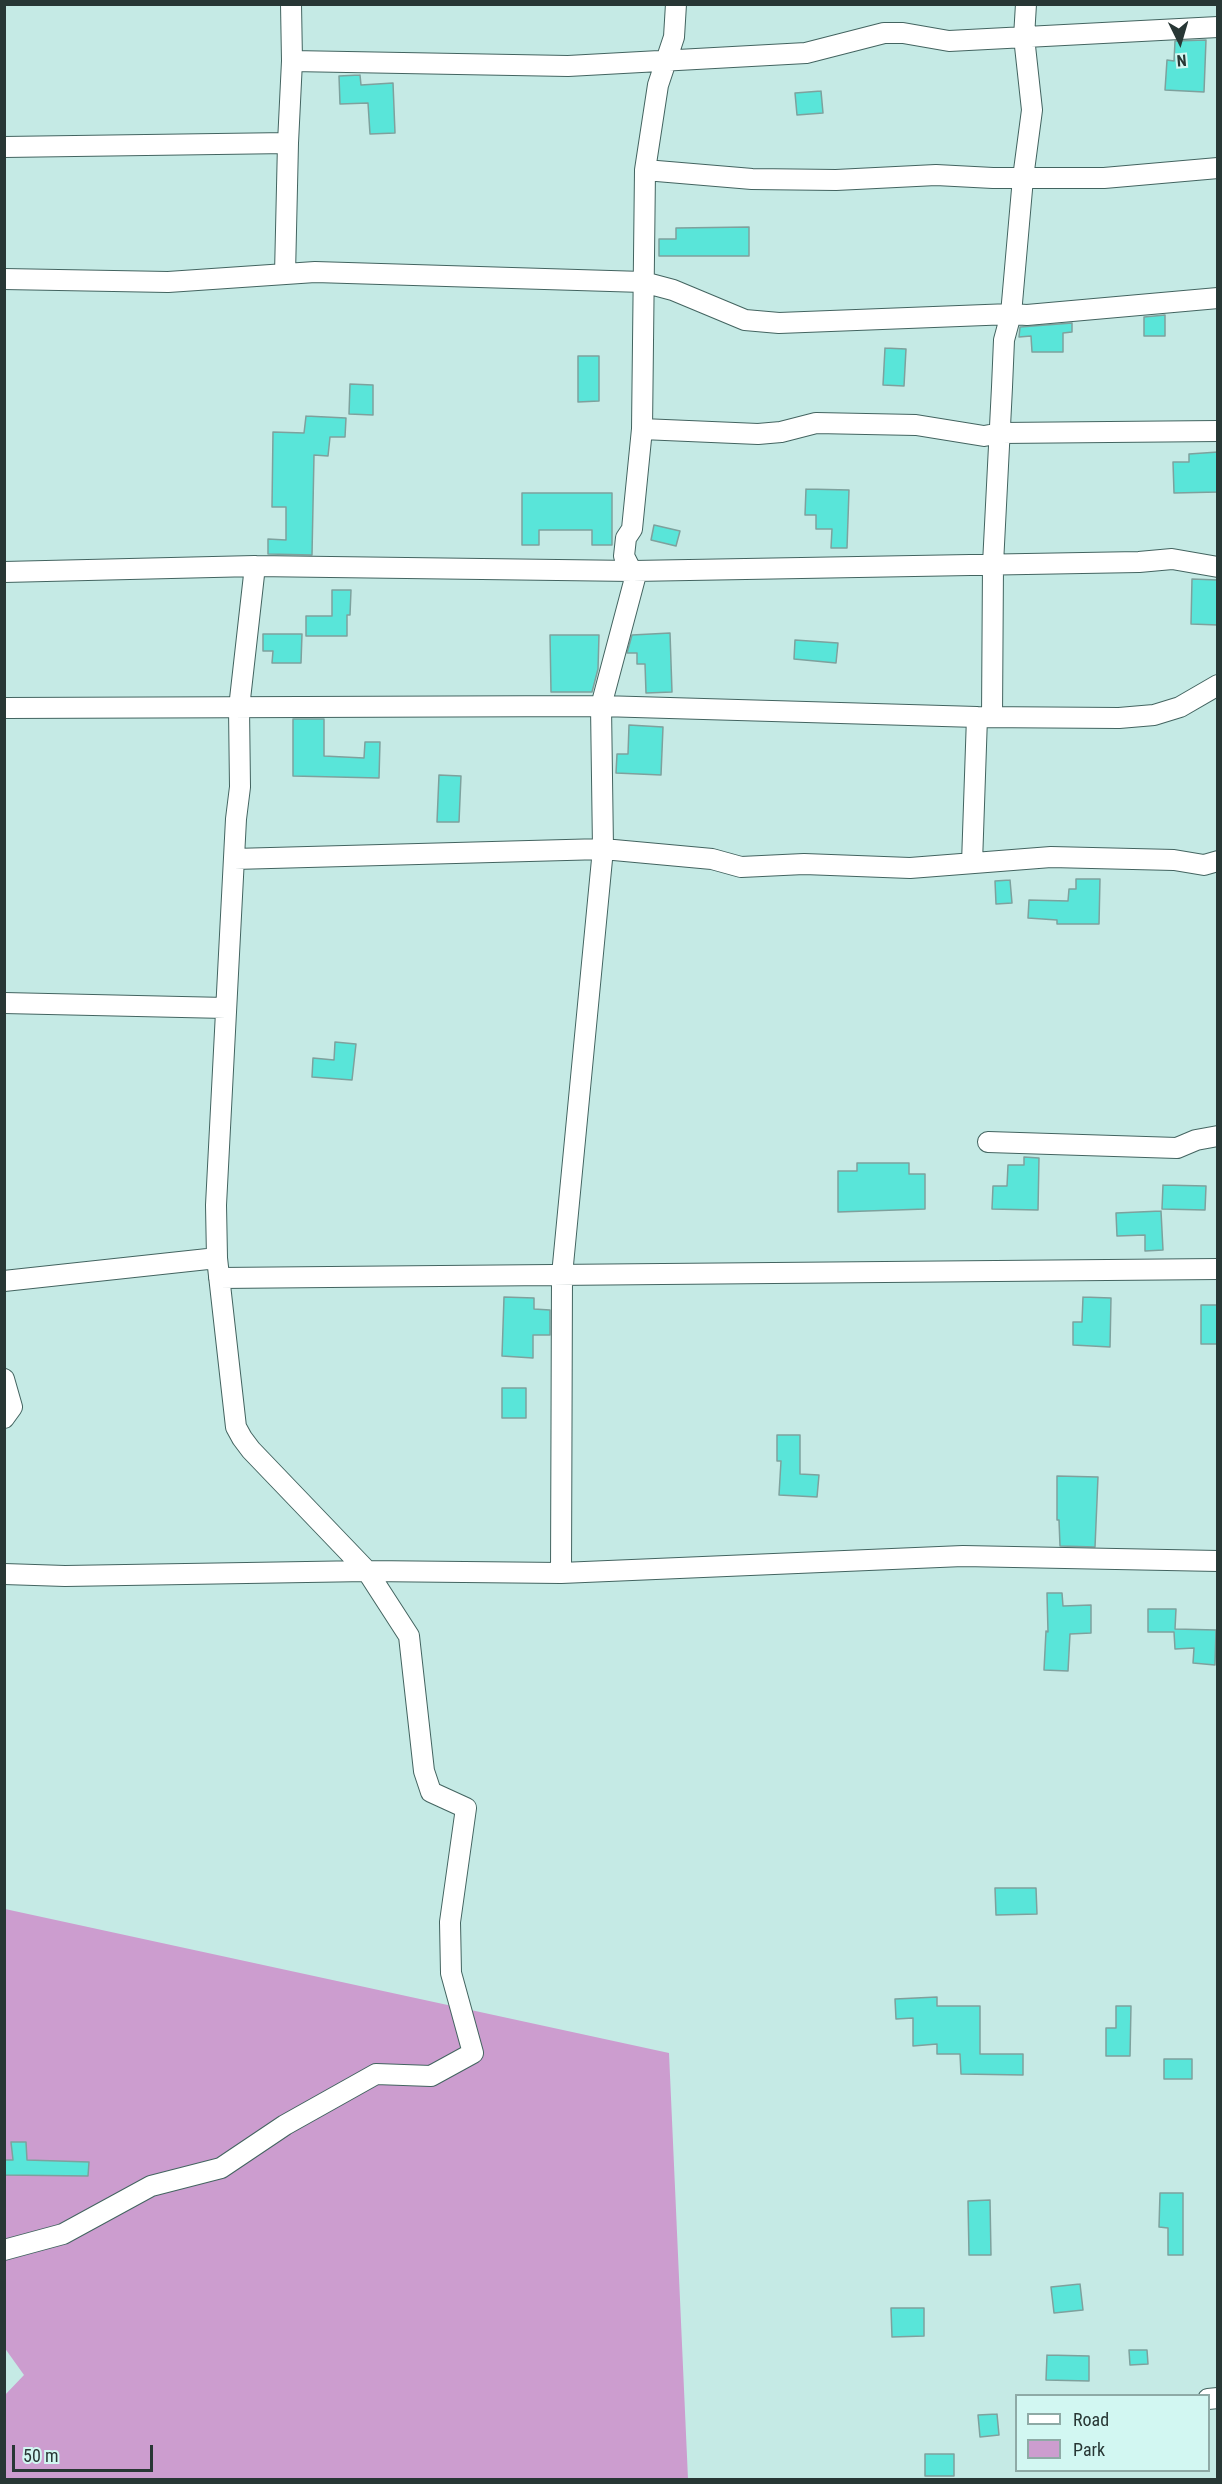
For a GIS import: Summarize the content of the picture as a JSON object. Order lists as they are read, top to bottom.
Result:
{
  "legend": ["Road", "Park"],
  "scale_bar": "50 m",
  "north": "bottom"
}
